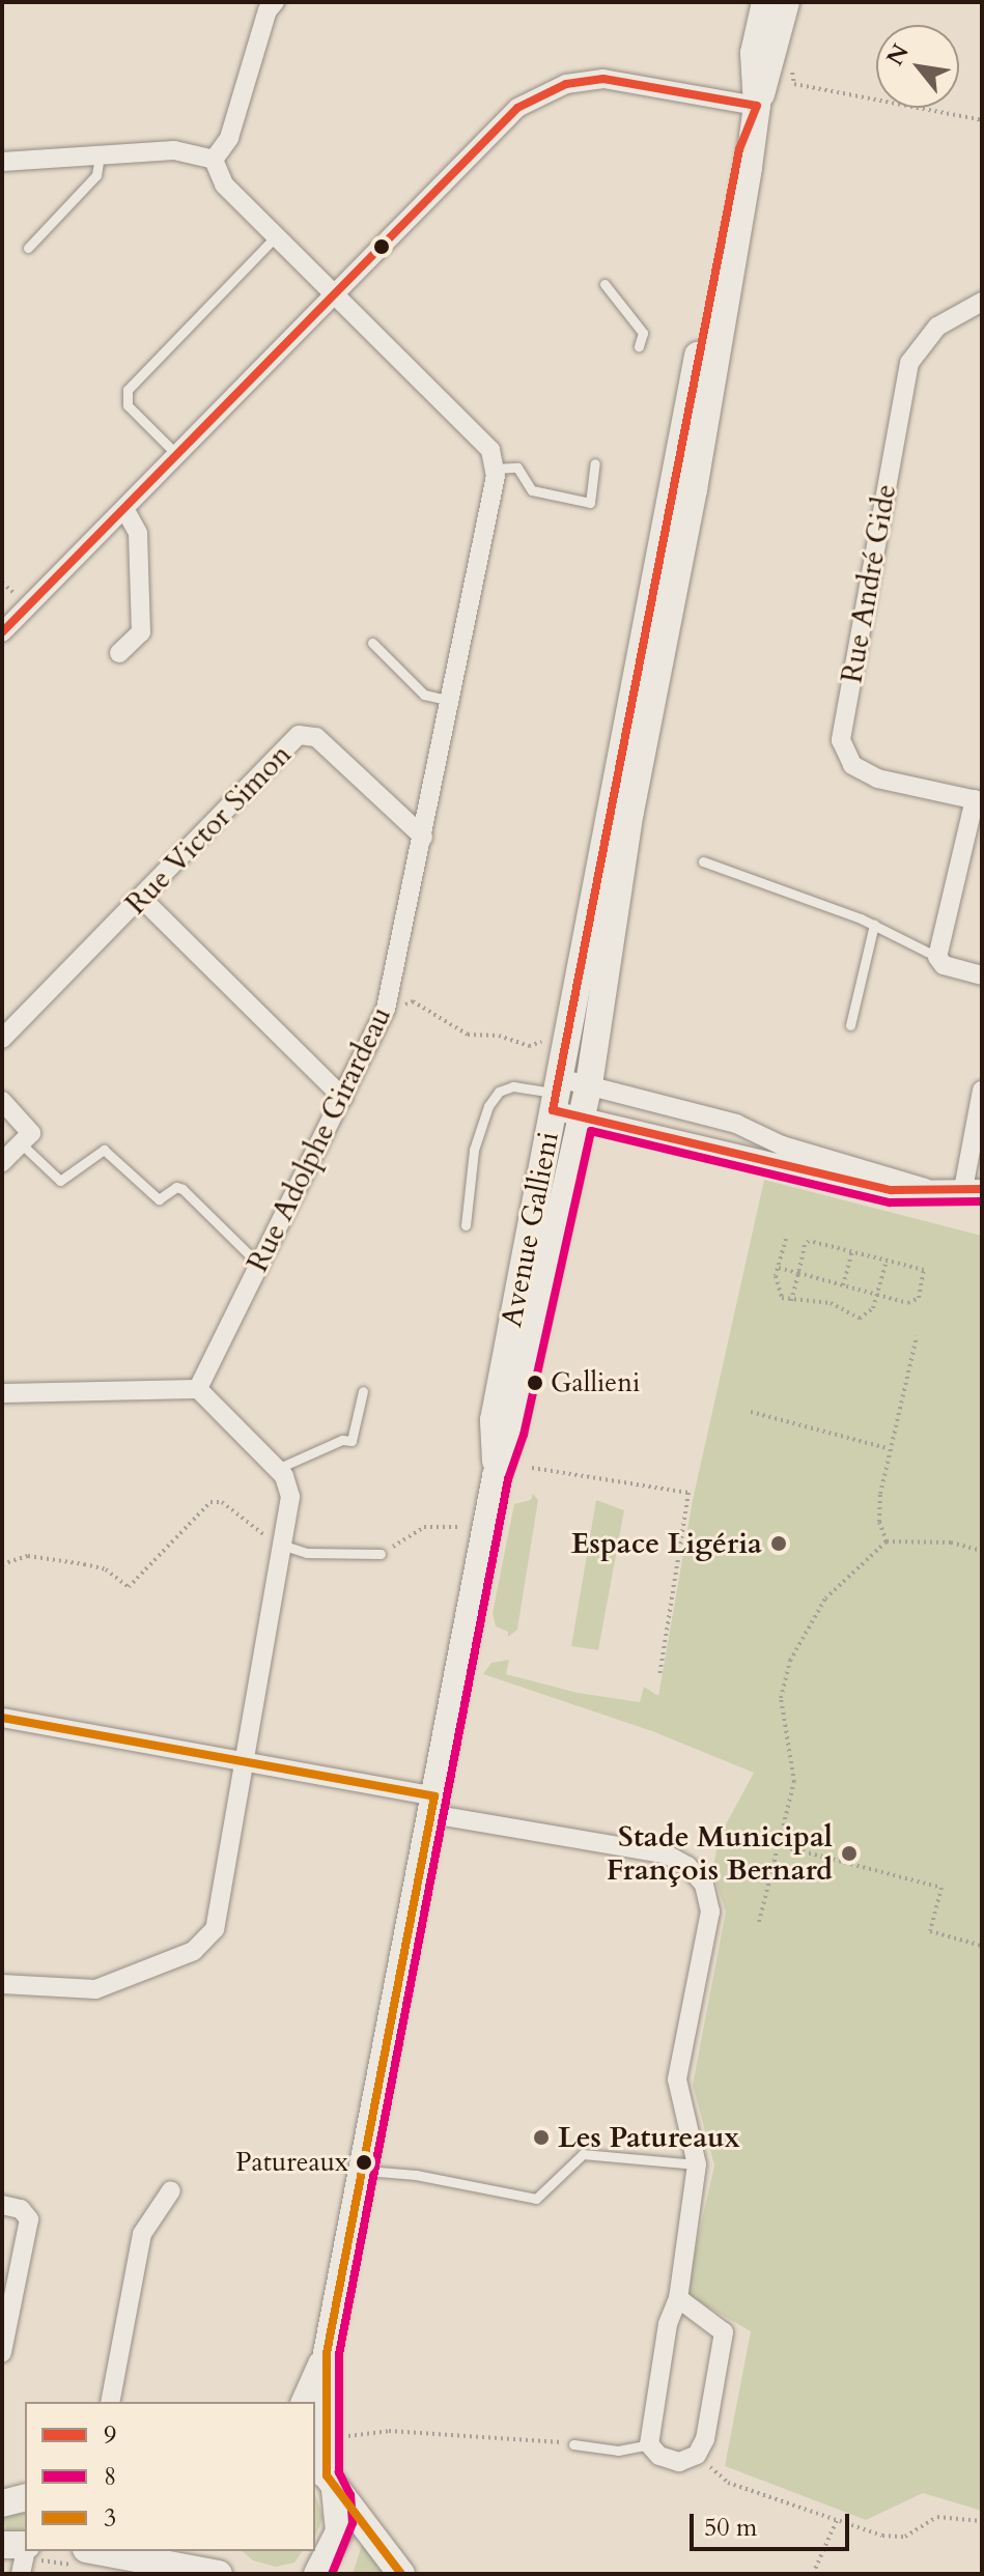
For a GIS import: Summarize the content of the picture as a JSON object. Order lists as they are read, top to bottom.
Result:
{
  "streets": {
    "main road": ["Avenue Gallieni"],
    "street": ["Rue André Gide", "Rue Victor Simon", "Rue Adolphe Girardeau"]
  },
  "crossings": [
    ["Rue Victor Simon", "Rue Adolphe Girardeau"]
  ],
  "places": [
    "Gallieni",
    "Espace Ligéria",
    "Stade Municipal François Bernard",
    "Les Patureaux",
    "Patureaux"
  ],
  "lines": ["transit line 9", "transit line 8", "transit line 3"],
  "legend": ["9", "8", "3"],
  "scale_bar": "50 m",
  "north": "top left"
}
